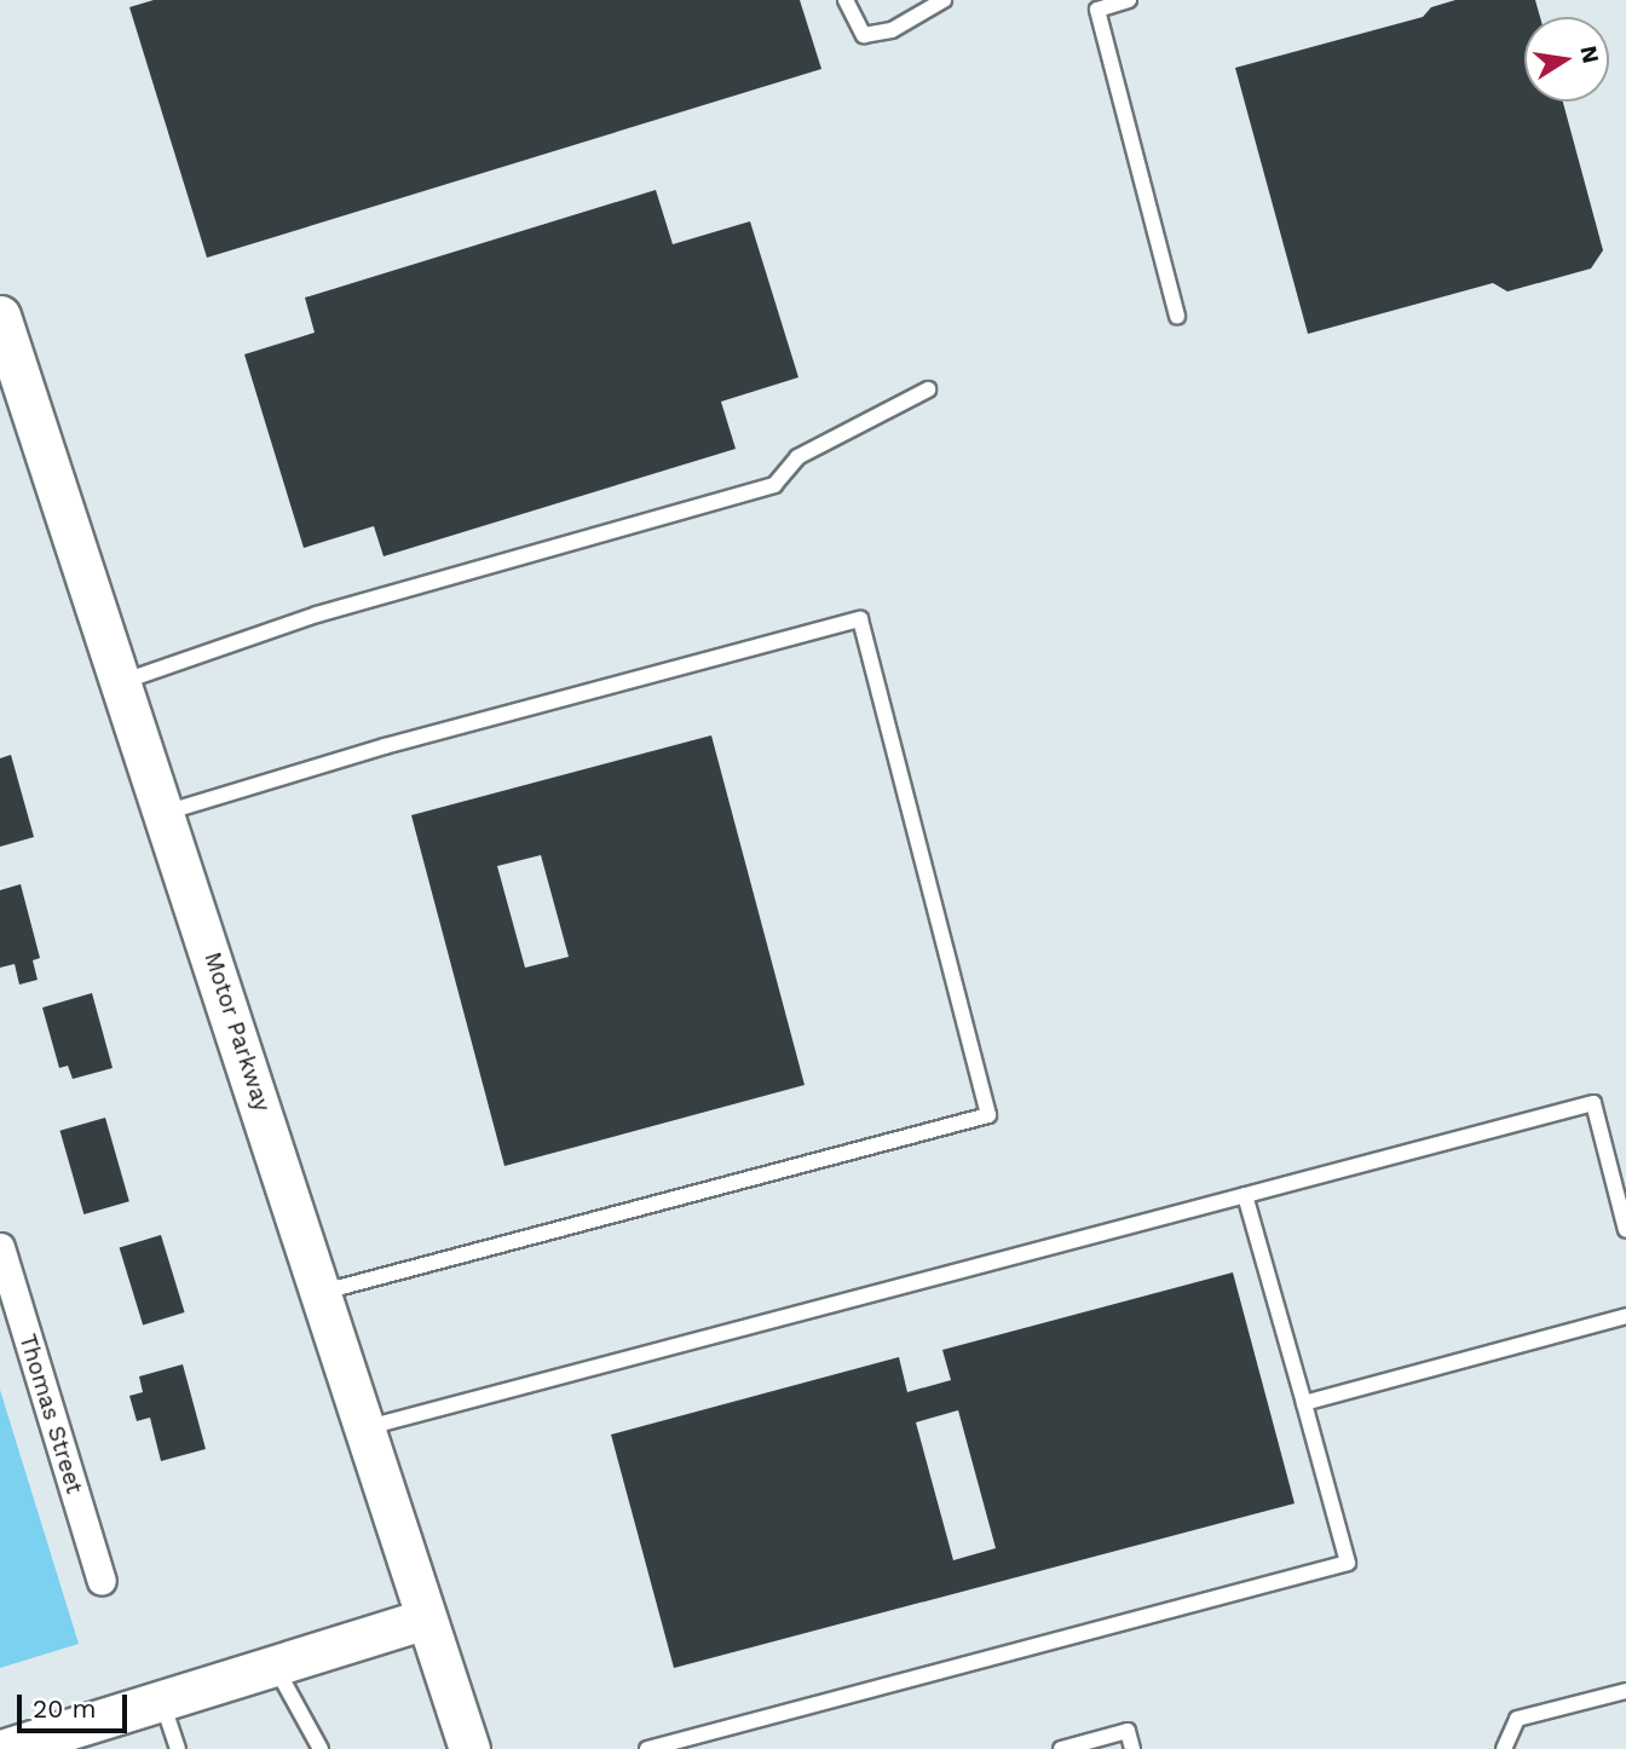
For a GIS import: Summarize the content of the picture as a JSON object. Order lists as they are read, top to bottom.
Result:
{
  "streets": {
    "main road": ["Motor Parkway"],
    "street": ["Thomas Street"]
  },
  "scale_bar": "20 m",
  "north": "right"
}
